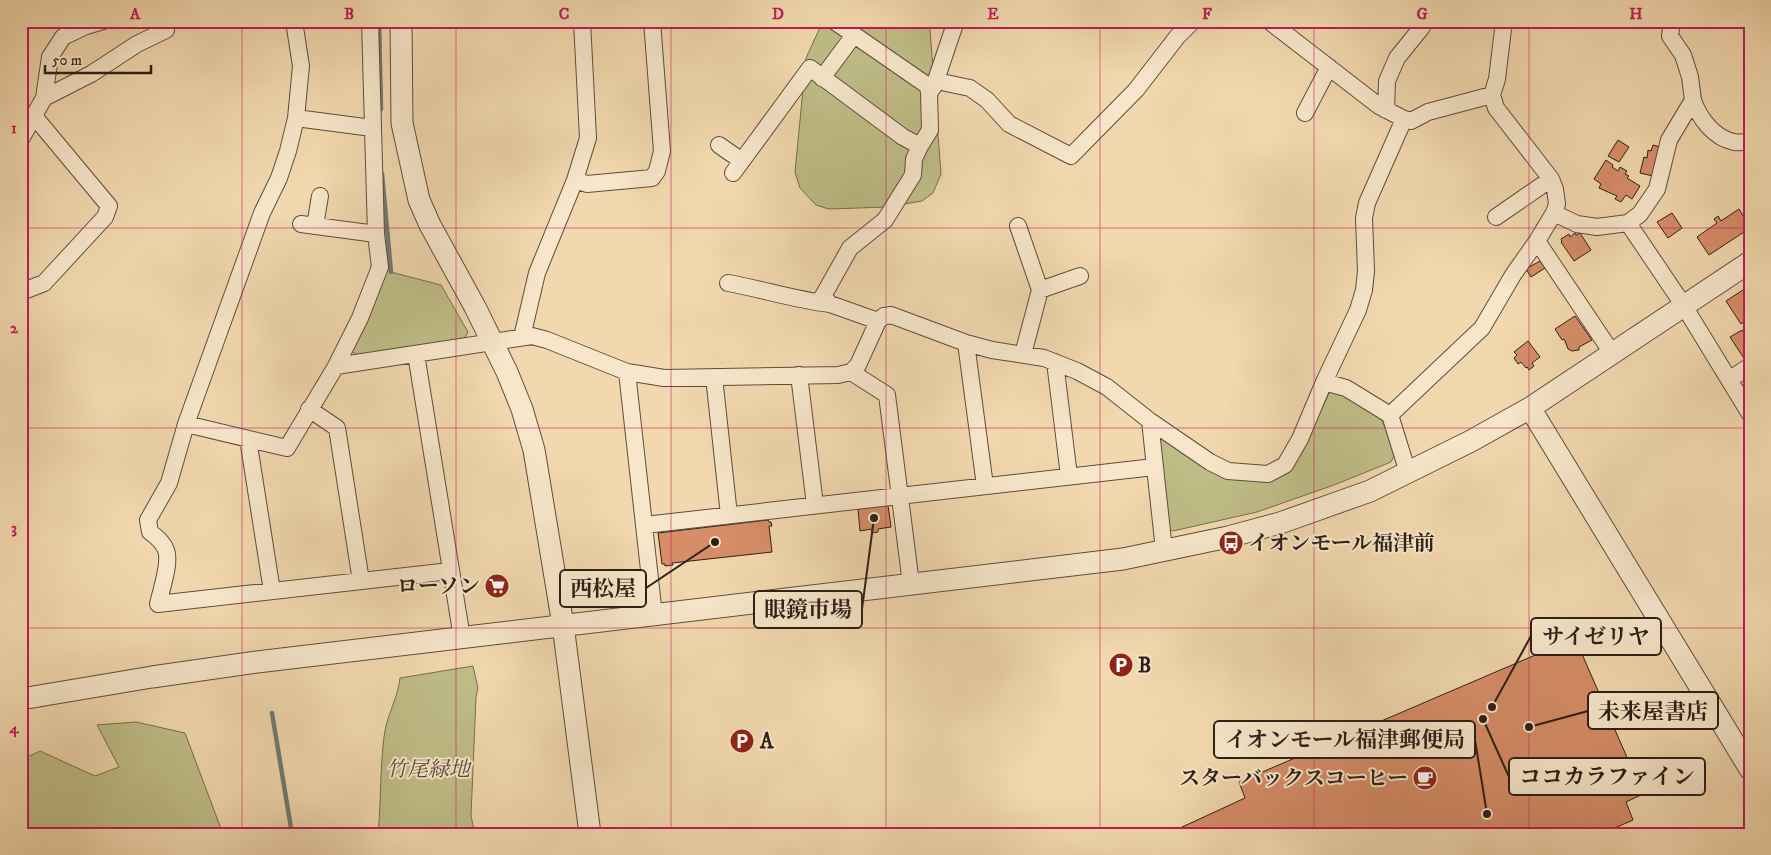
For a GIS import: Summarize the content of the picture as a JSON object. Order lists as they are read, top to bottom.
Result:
{
  "parks": ["竹尾緑地"],
  "places": {
    "other": [
      "眼鏡市場",
      "西松屋",
      "サイゼリヤ",
      "ココカラファイン",
      "未来屋書店",
      "イオンモール福津郵便局"
    ],
    "bus stop": ["イオンモール福津前"],
    "supermarket": ["ローソン"],
    "parking": ["B", "A"],
    "cafe": ["スターバックスコーヒー"]
  },
  "scale_bar": "50 m",
  "grid": {
    "columns": [
      "A",
      "B",
      "C",
      "D",
      "E",
      "F",
      "G",
      "H"
    ],
    "rows": [
      "1",
      "2",
      "3",
      "4"
    ]
  }
}
